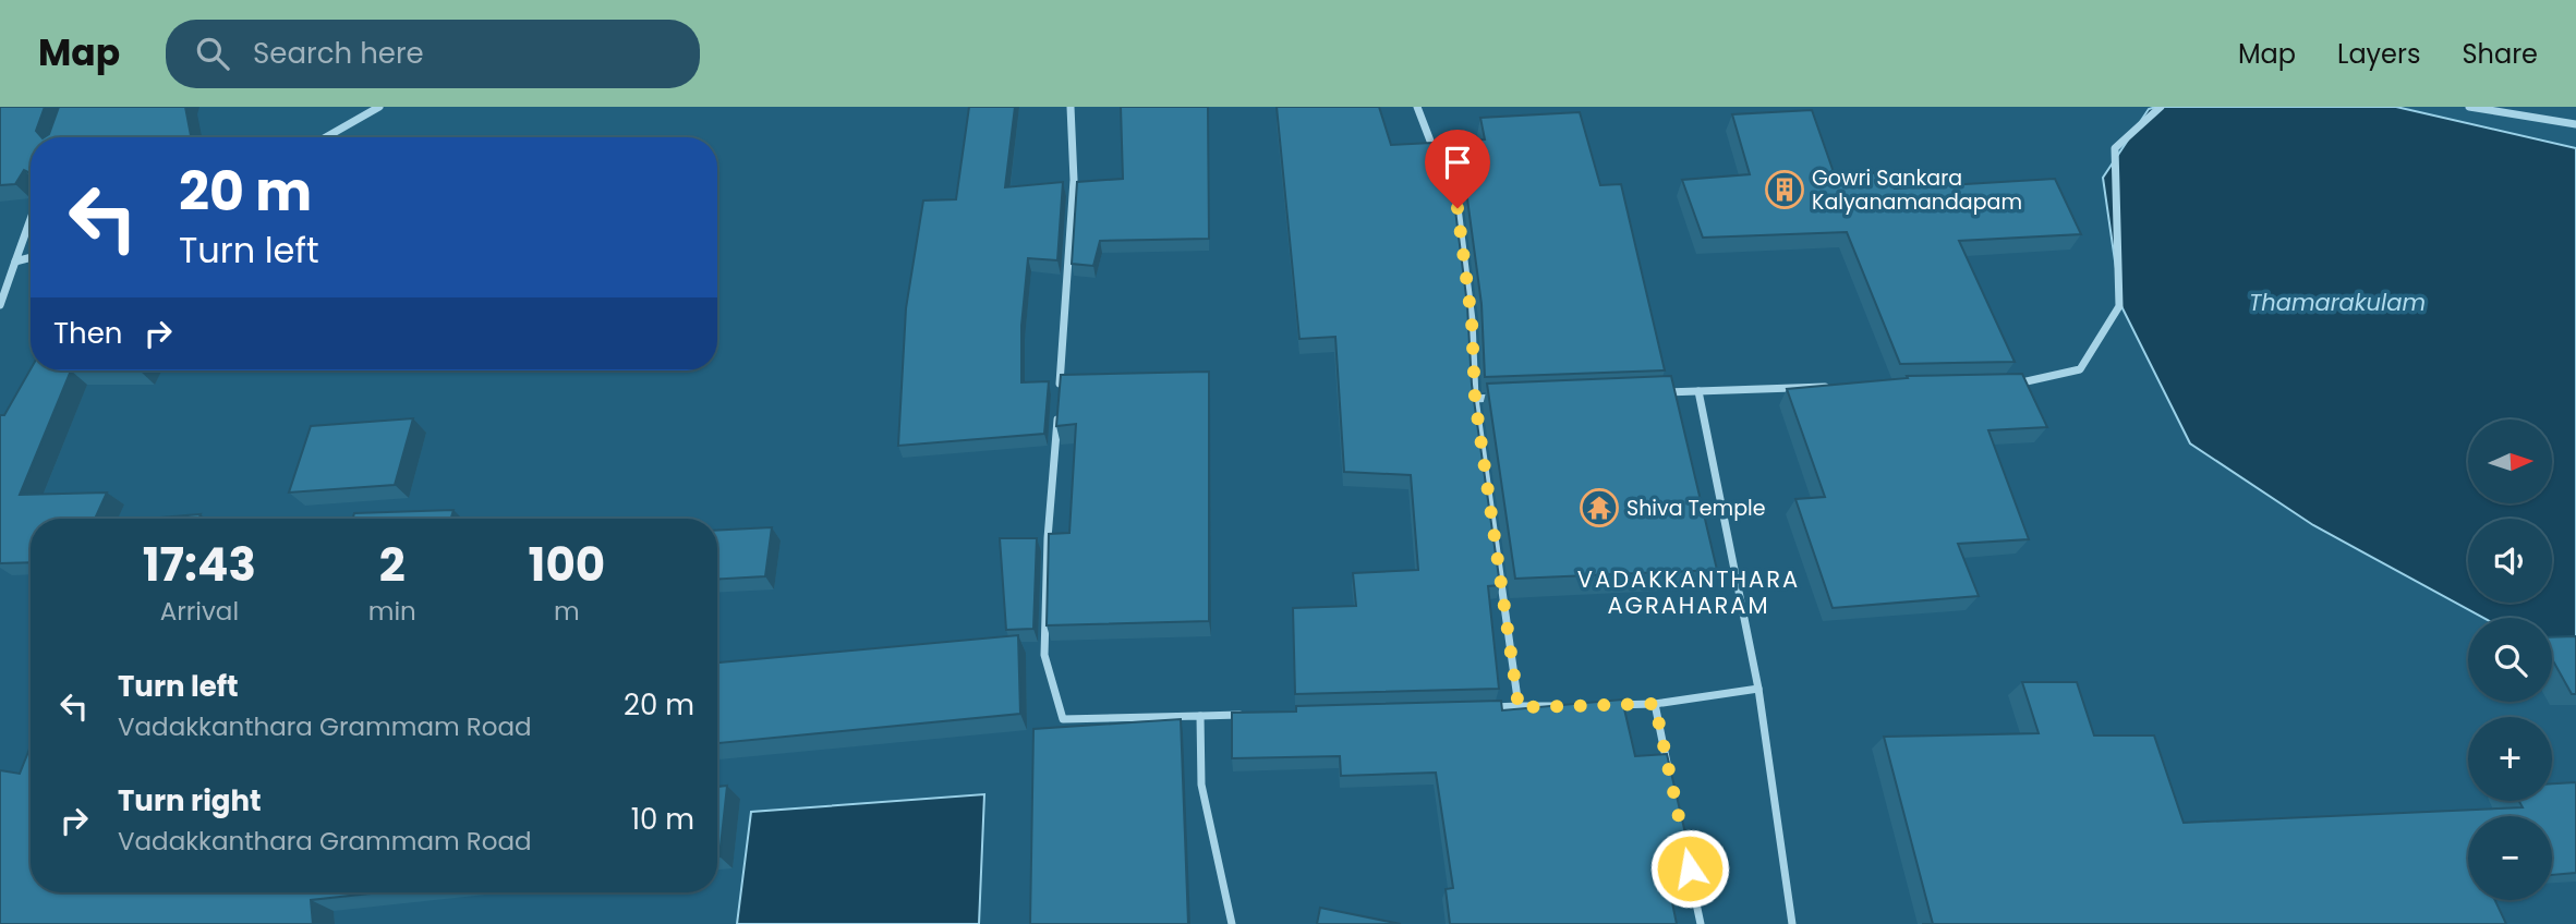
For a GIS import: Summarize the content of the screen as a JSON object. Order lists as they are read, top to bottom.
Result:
{
  "districts": ["VADAKKANTHARA AGRAHARAM"],
  "water": ["Thamarakulam"],
  "places": {
    "building": ["Gowri Sankara Kalyanamandapam"],
    "temple": ["Shiva Temple"]
  },
  "north": "right",
  "page": {
    "header": "Map",
    "search": "Search here",
    "nav": ["Map", "Layers", "Share"],
    "turn": ["20 m", "Turn left"],
    "then": "Then",
    "map_buttons": ["+", "−"],
    "eta": [
      "17:43",
      "Arrival",
      "2",
      "min",
      "100",
      "m"
    ],
    "list": [
      {
        "name": "Turn left",
        "note": "Vadakkanthara Grammam Road",
        "value": "20 m"
      },
      {
        "name": "Turn right",
        "note": "Vadakkanthara Grammam Road",
        "value": "10 m"
      }
    ]
  }
}
